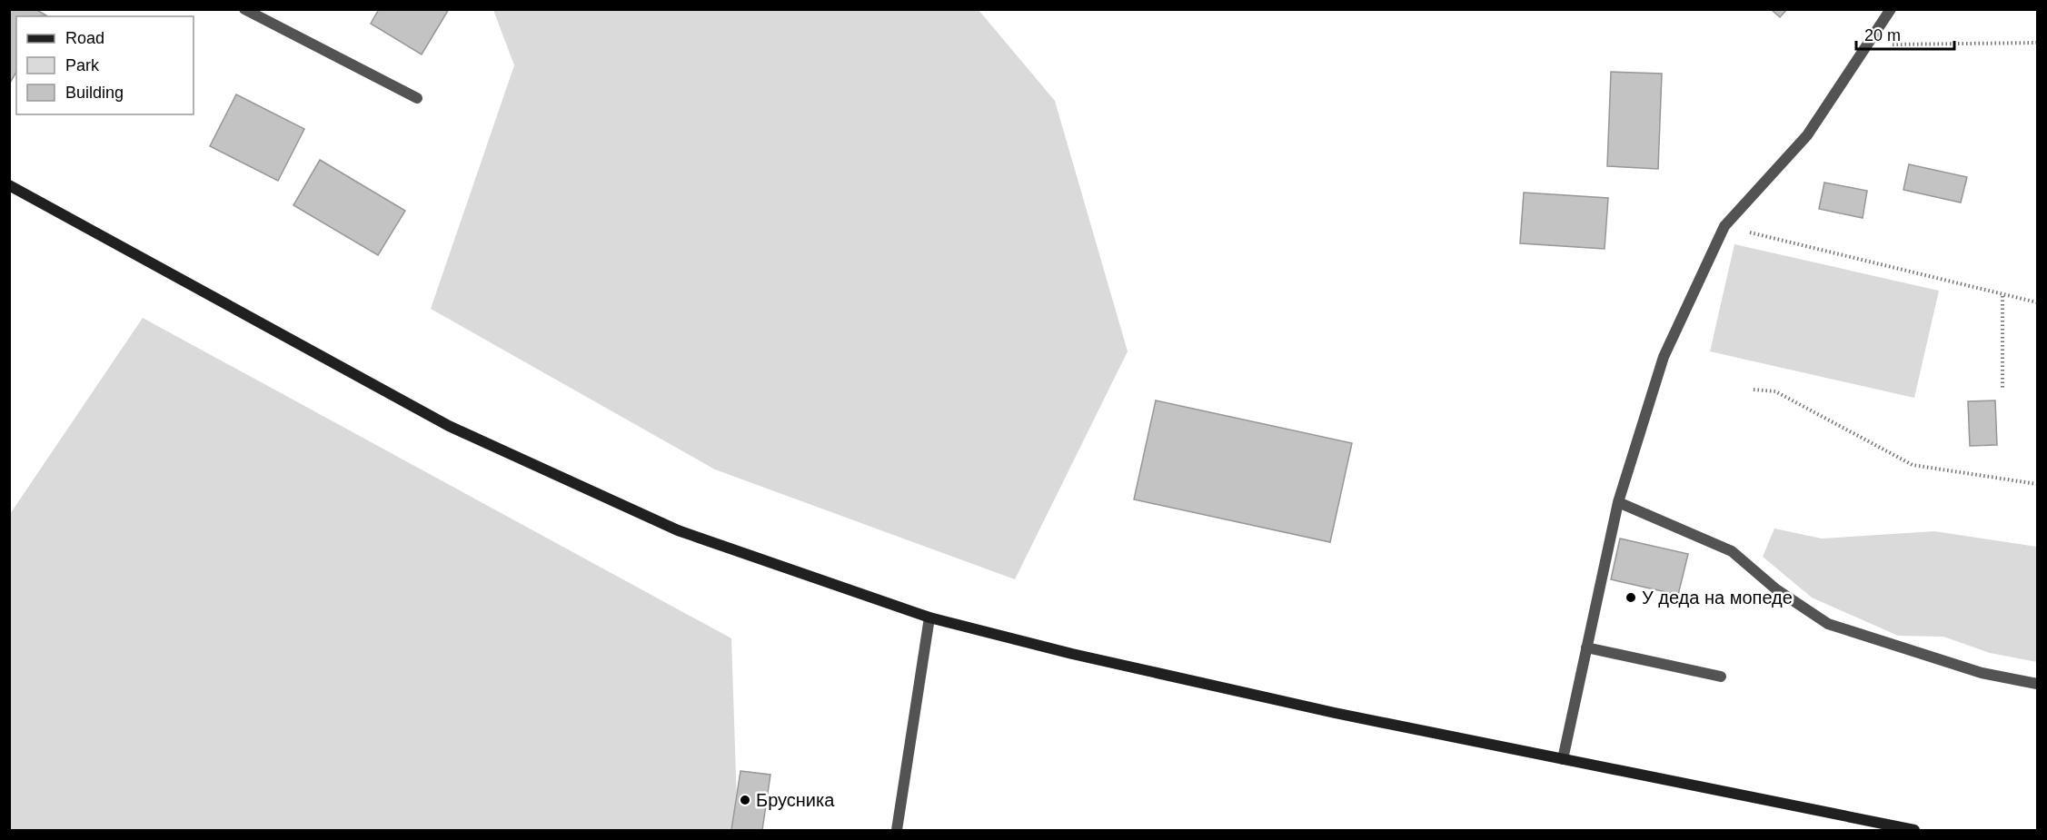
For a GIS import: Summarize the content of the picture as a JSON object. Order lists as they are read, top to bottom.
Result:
{
  "places": ["У деда на мопеде", "Брусника"],
  "legend": ["Road", "Park", "Building"],
  "scale_bar": "20 m"
}
